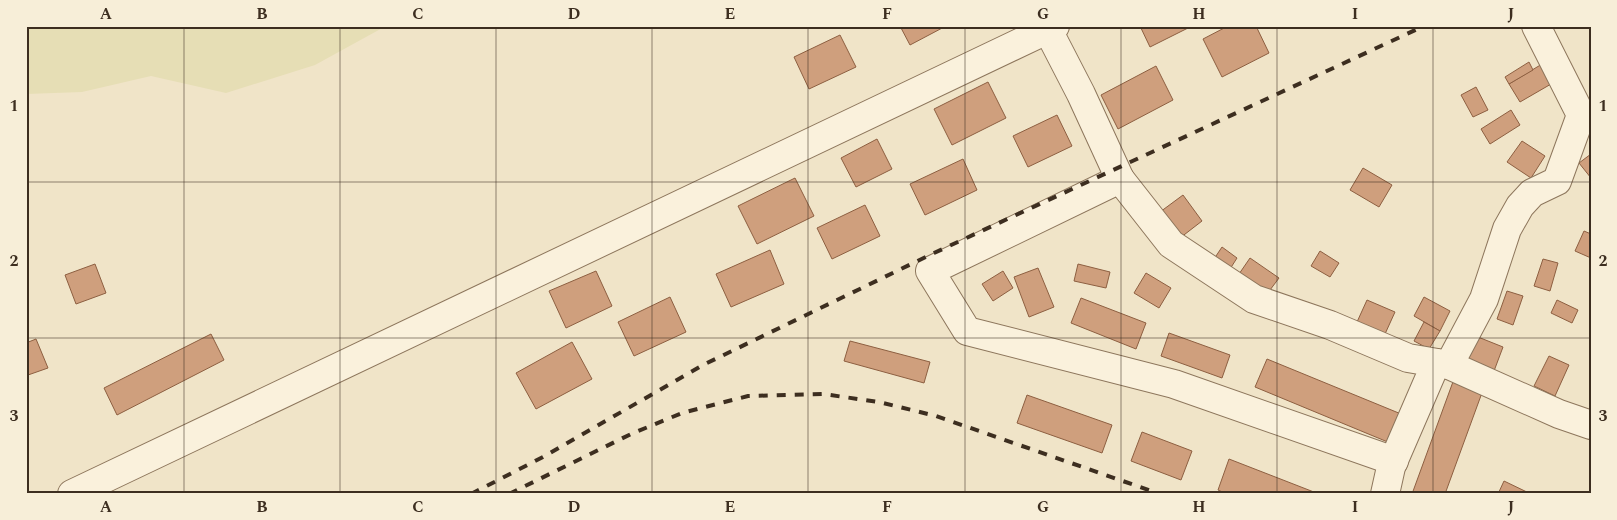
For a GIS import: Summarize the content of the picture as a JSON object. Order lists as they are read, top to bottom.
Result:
{
  "grid": {
    "columns": [
      "A",
      "B",
      "C",
      "D",
      "E",
      "F",
      "G",
      "H",
      "I",
      "J"
    ],
    "rows": ["1", "2", "3"]
  }
}
